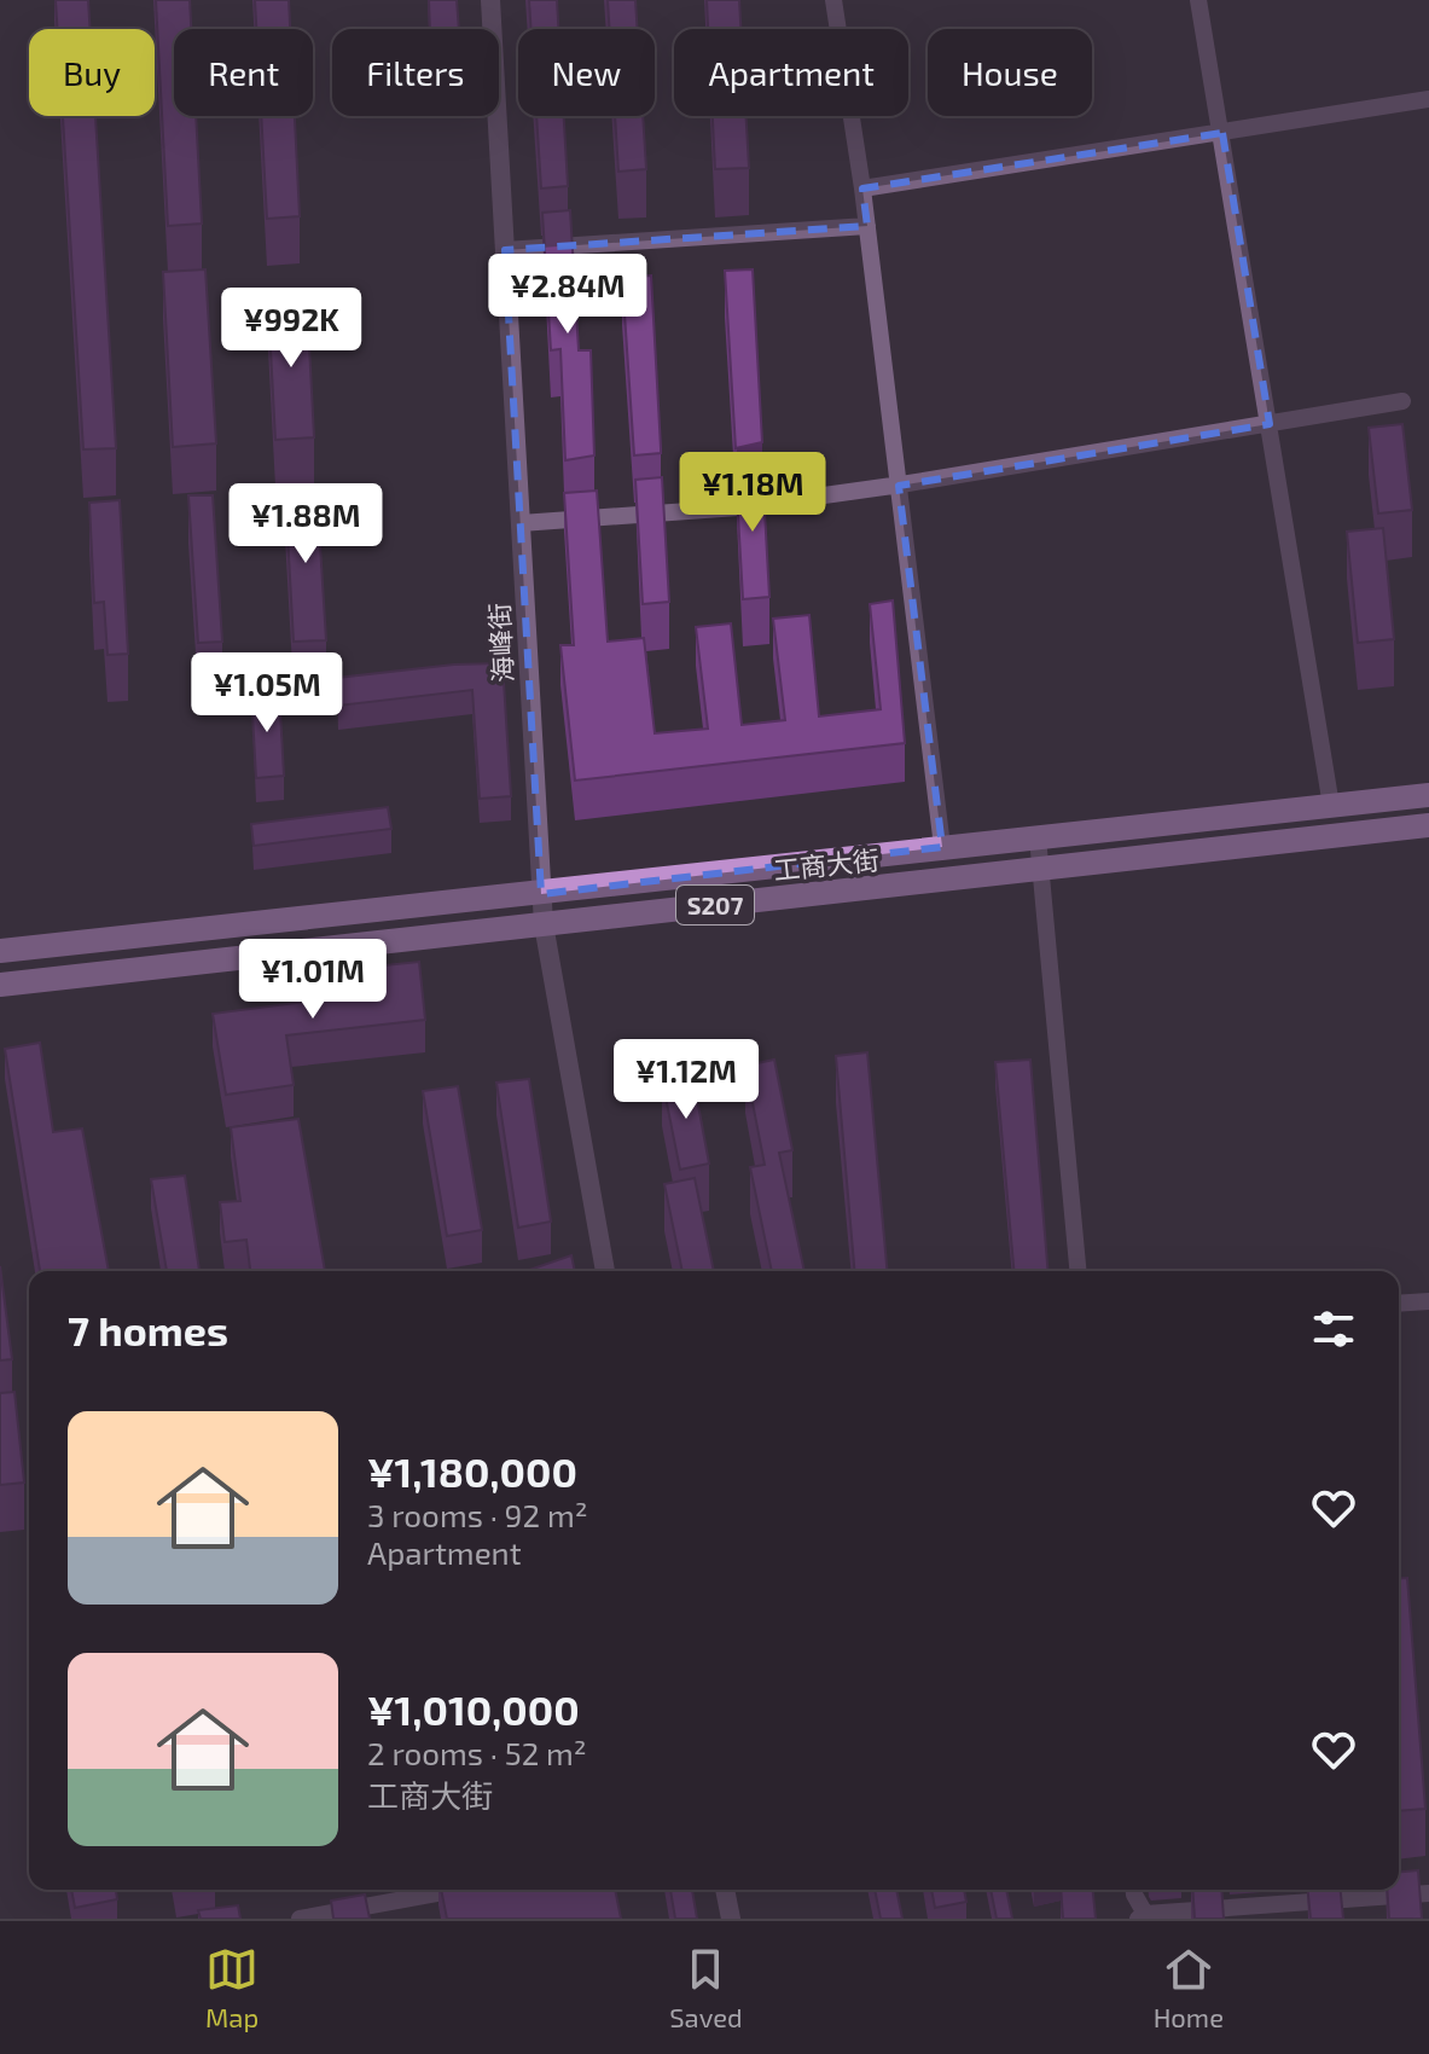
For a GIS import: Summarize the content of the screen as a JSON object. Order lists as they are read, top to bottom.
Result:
{
  "streets": {
    "main road": ["工商大街", "S207"],
    "street": ["海峰街"]
  },
  "crossings": [
    ["海峰街", "工商大街"]
  ],
  "page": {
    "chip": [
      "Buy",
      "Rent",
      "Filters",
      "New",
      "Apartment",
      "House"
    ],
    "price": [
      "¥2.84M",
      "¥992K",
      "¥1.18M",
      "¥1.88M",
      "¥1.05M",
      "¥1.01M",
      "¥1.12M"
    ],
    "heading": "7 homes",
    "list": [
      {
        "name": "¥1,180,000",
        "note": "3 rooms · 92 m² · Apartment"
      },
      {
        "name": "¥1,010,000",
        "note": "2 rooms · 52 m² · 工商大街"
      }
    ],
    "tabs": ["Map", "Saved", "Home"]
  }
}
